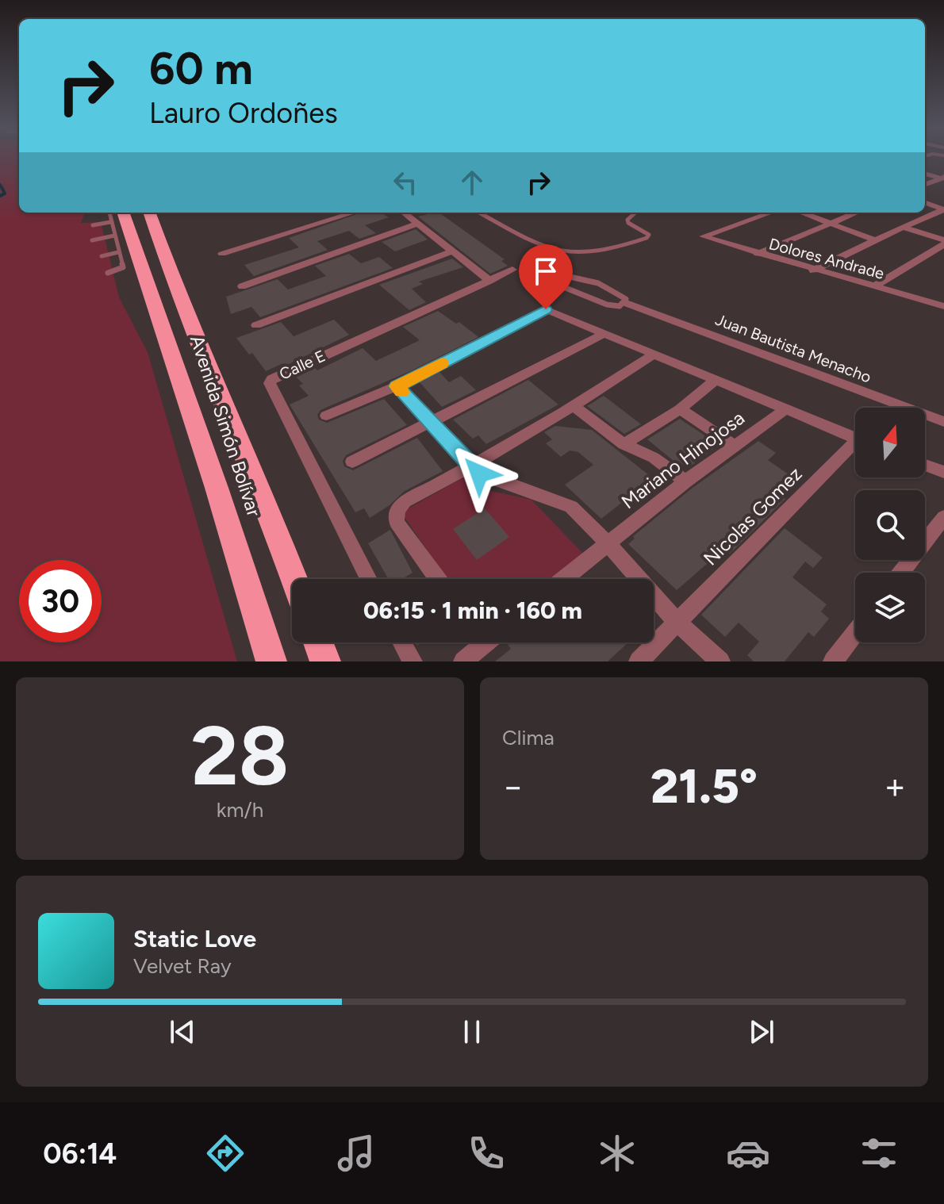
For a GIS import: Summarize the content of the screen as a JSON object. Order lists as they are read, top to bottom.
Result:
{
  "streets": {
    "highway": ["Avenida Simón Bolívar"],
    "street": [
      "Dolores Andrade",
      "Juan Bautista Menacho",
      "Calle E",
      "Mariano Hinojosa",
      "Nicolas Gomez"
    ]
  },
  "north": "top",
  "page": {
    "turn": ["60 m", "Lauro Ordoñes"],
    "limit": "30",
    "trip": "06:15 · 1 min · 160 m",
    "tile": [
      ["28", "km/h"],
      "Clima"
    ],
    "heat": ["−", "21.5°", "+"],
    "song": ["Static Love", "Velvet Ray"],
    "tabs": "06:14"
  }
}
